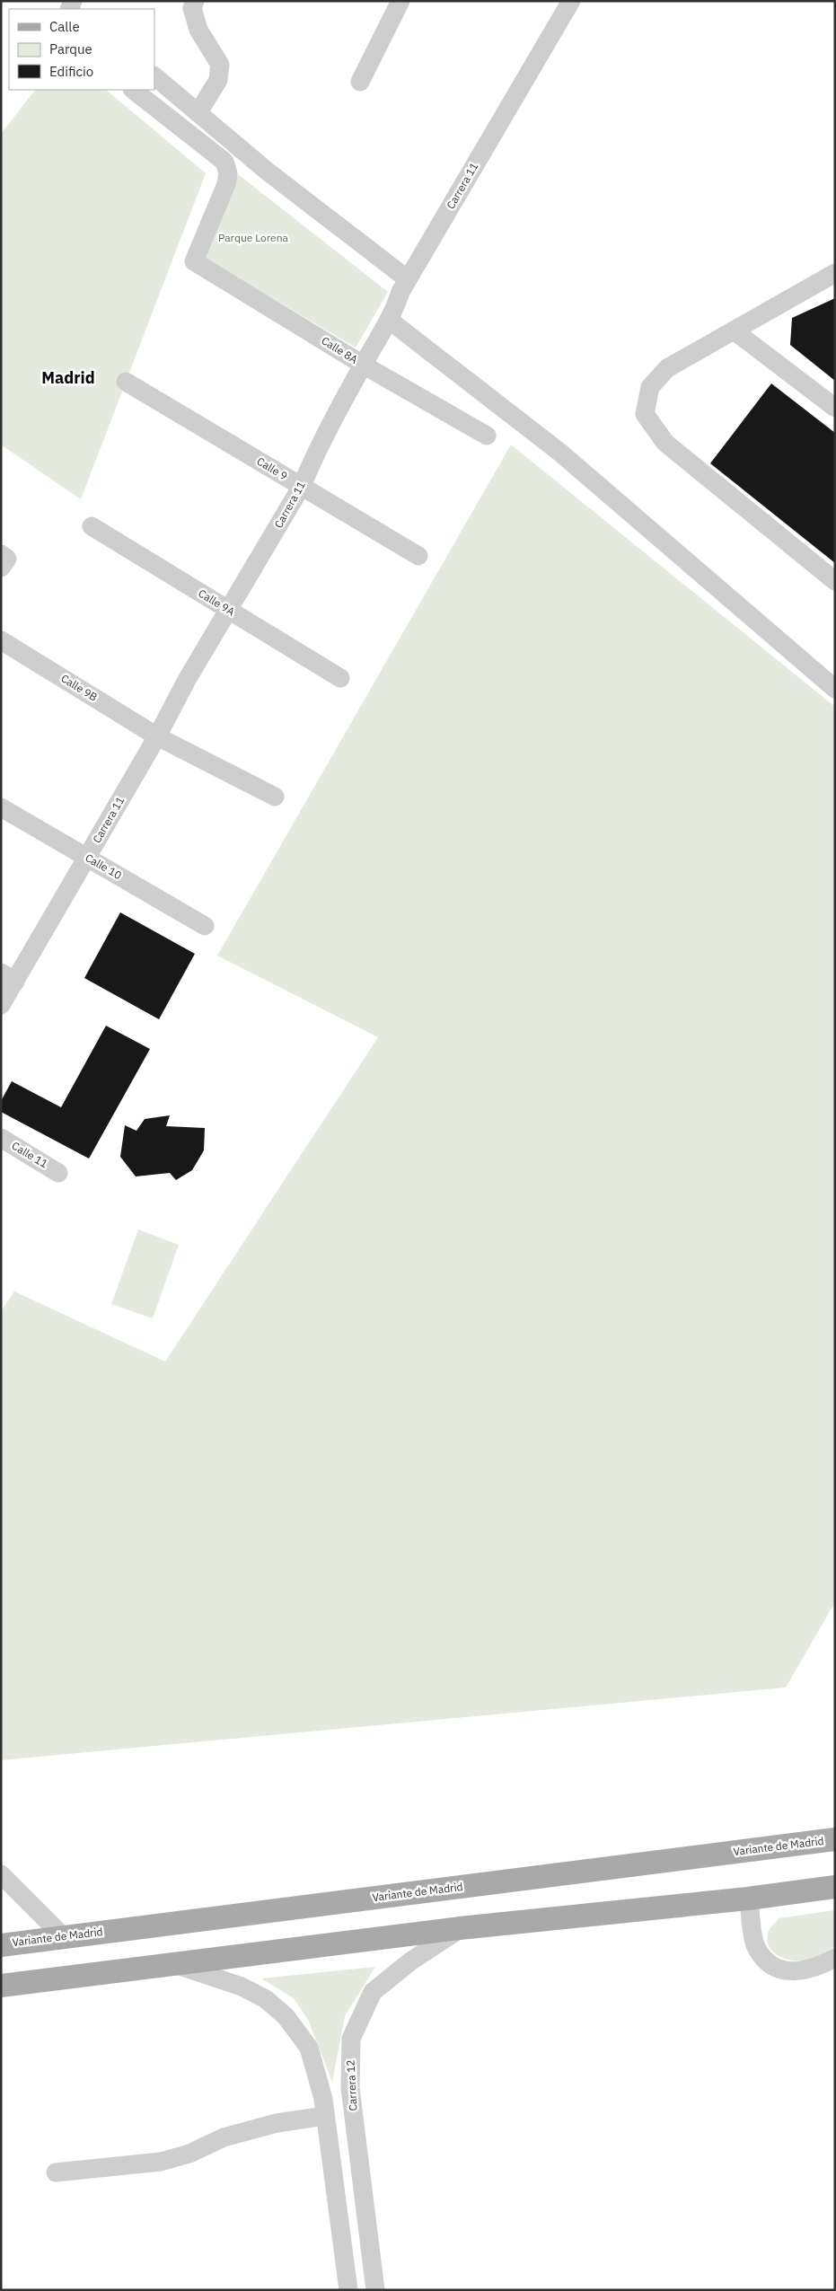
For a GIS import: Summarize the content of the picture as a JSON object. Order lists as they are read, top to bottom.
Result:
{
  "streets": {
    "main road": ["Variante de Madrid"],
    "street": [
      "Carrera 11",
      "Calle 8A",
      "Calle 9",
      "Calle 9A",
      "Calle 9B",
      "Calle 10",
      "Calle 11",
      "Carrera 12"
    ]
  },
  "crossings": [
    ["Carrera 11", "Calle 8A"],
    ["Carrera 11", "Calle 9"],
    ["Carrera 11", "Calle 9A"],
    ["Carrera 11", "Calle 9B"],
    ["Carrera 11", "Calle 10"]
  ],
  "districts": ["Madrid"],
  "parks": ["Parque Lorena"],
  "legend": ["Calle", "Parque", "Edificio"]
}
